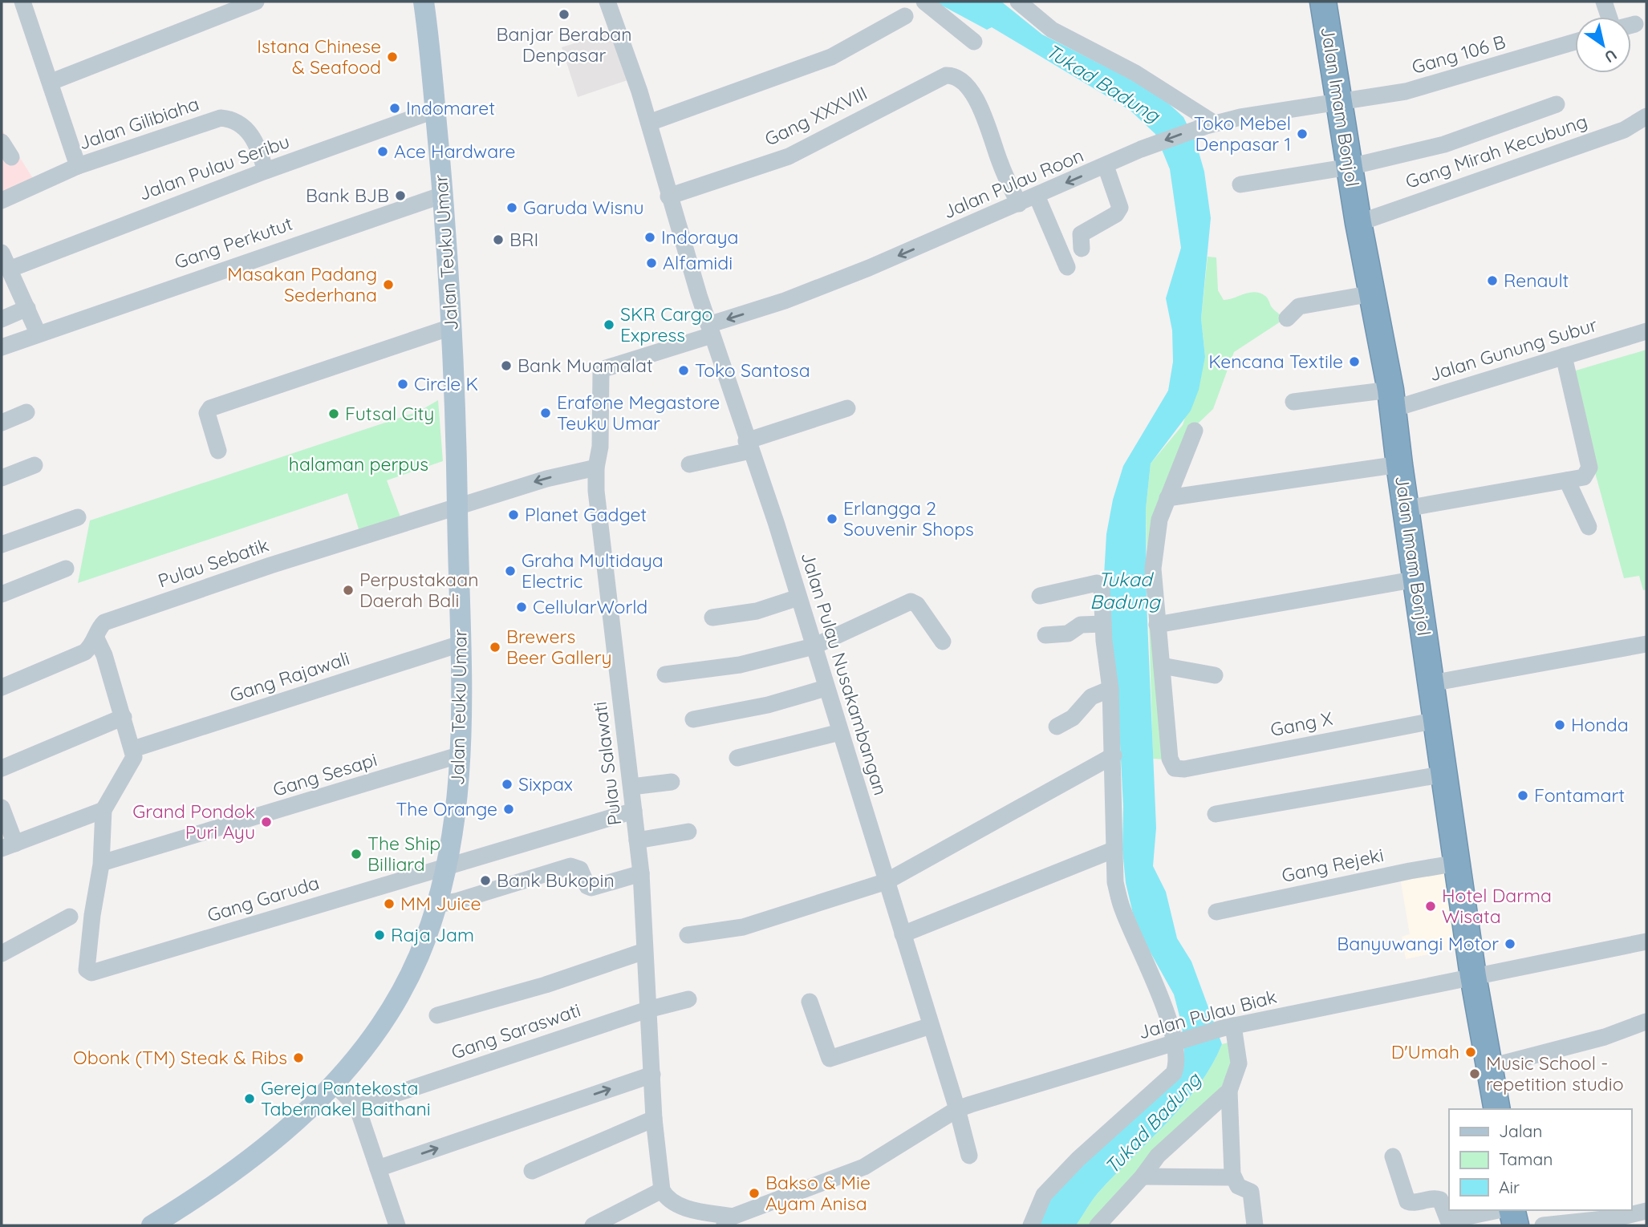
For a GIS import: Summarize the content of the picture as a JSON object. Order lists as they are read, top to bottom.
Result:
{
  "streets": {
    "highway": ["Jalan Imam Bonjol"],
    "main road": ["Jalan Teuku Umar"],
    "street": [
      "Gang 106 B",
      "Gang XXXVIII",
      "Jalan Gilibiaha",
      "Gang Mirah Kecubung",
      "Jalan Pulau Seribu",
      "Jalan Pulau Roon",
      "Gang Perkutut",
      "Jalan Gunung Subur",
      "Pulau Sebatik",
      "Jalan Pulau Nusakambangan",
      "Gang Rajawali",
      "Gang X",
      "Pulau Salawati",
      "Gang Sesapi",
      "Gang Rejeki",
      "Gang Garuda",
      "Jalan Pulau Biak",
      "Gang Saraswati"
    ]
  },
  "crossings": [
    ["Gang 106 B", "Jalan Imam Bonjol"],
    ["Gang 106 B", "Jalan Pulau Roon"],
    ["Jalan Imam Bonjol", "Gang Mirah Kecubung"],
    ["Jalan Imam Bonjol", "Jalan Pulau Roon"],
    ["Jalan Imam Bonjol", "Jalan Gunung Subur"],
    ["Jalan Imam Bonjol", "Gang X"],
    ["Jalan Imam Bonjol", "Gang Rejeki"],
    ["Jalan Imam Bonjol", "Jalan Pulau Biak"],
    ["Gang XXXVIII", "Jalan Pulau Roon"],
    ["Gang XXXVIII", "Jalan Pulau Nusakambangan"],
    ["Jalan Gilibiaha", "Jalan Pulau Seribu"],
    ["Jalan Pulau Seribu", "Jalan Teuku Umar"],
    ["Jalan Pulau Roon", "Jalan Pulau Nusakambangan"],
    ["Jalan Pulau Roon", "Pulau Salawati"],
    ["Gang Perkutut", "Jalan Teuku Umar"],
    ["Jalan Teuku Umar", "Pulau Sebatik"],
    ["Jalan Teuku Umar", "Gang Rajawali"],
    ["Jalan Teuku Umar", "Gang Sesapi"],
    ["Jalan Teuku Umar", "Gang Garuda"],
    ["Pulau Sebatik", "Pulau Salawati"],
    ["Jalan Pulau Nusakambangan", "Pulau Salawati"],
    ["Jalan Pulau Nusakambangan", "Jalan Pulau Biak"],
    ["Pulau Salawati", "Gang Garuda"],
    ["Pulau Salawati", "Gang Saraswati"]
  ],
  "one_way": ["Jalan Pulau Roon"],
  "water": ["Tukad Badung"],
  "parks": ["halaman perpus"],
  "places": [
    "Banjar Beraban Denpasar",
    "Istana Chinese & Seafood",
    "Indomaret",
    "Toko Mebel Denpasar 1",
    "Ace Hardware",
    "Bank BJB",
    "Garuda Wisnu",
    "Indoraya",
    "BRI",
    "Alfamidi",
    "Renault",
    "Masakan Padang Sederhana",
    "SKR Cargo Express",
    "Kencana Textile",
    "Bank Muamalat",
    "Toko Santosa",
    "Circle K",
    "Erafone Megastore Teuku Umar",
    "Futsal City",
    "Planet Gadget",
    "Erlangga 2 Souvenir Shops",
    "Graha Multidaya Electric",
    "Perpustakaan Daerah Bali",
    "CellularWorld",
    "Brewers Beer Gallery",
    "Honda",
    "Sixpax",
    "Fontamart",
    "The Orange",
    "Grand Pondok Puri Ayu",
    "The Ship Billiard",
    "Bank Bukopin",
    "MM Juice",
    "Hotel Darma Wisata",
    "Raja Jam",
    "Banyuwangi Motor",
    "D'Umah",
    "Obonk (TM) Steak & Ribs",
    "Music School - repetition studio",
    "Gereja Pantekosta Tabernakel Baithani",
    "Bakso & Mie Ayam Anisa"
  ],
  "legend": ["Jalan", "Taman", "Air"],
  "north": "bottom right"
}
